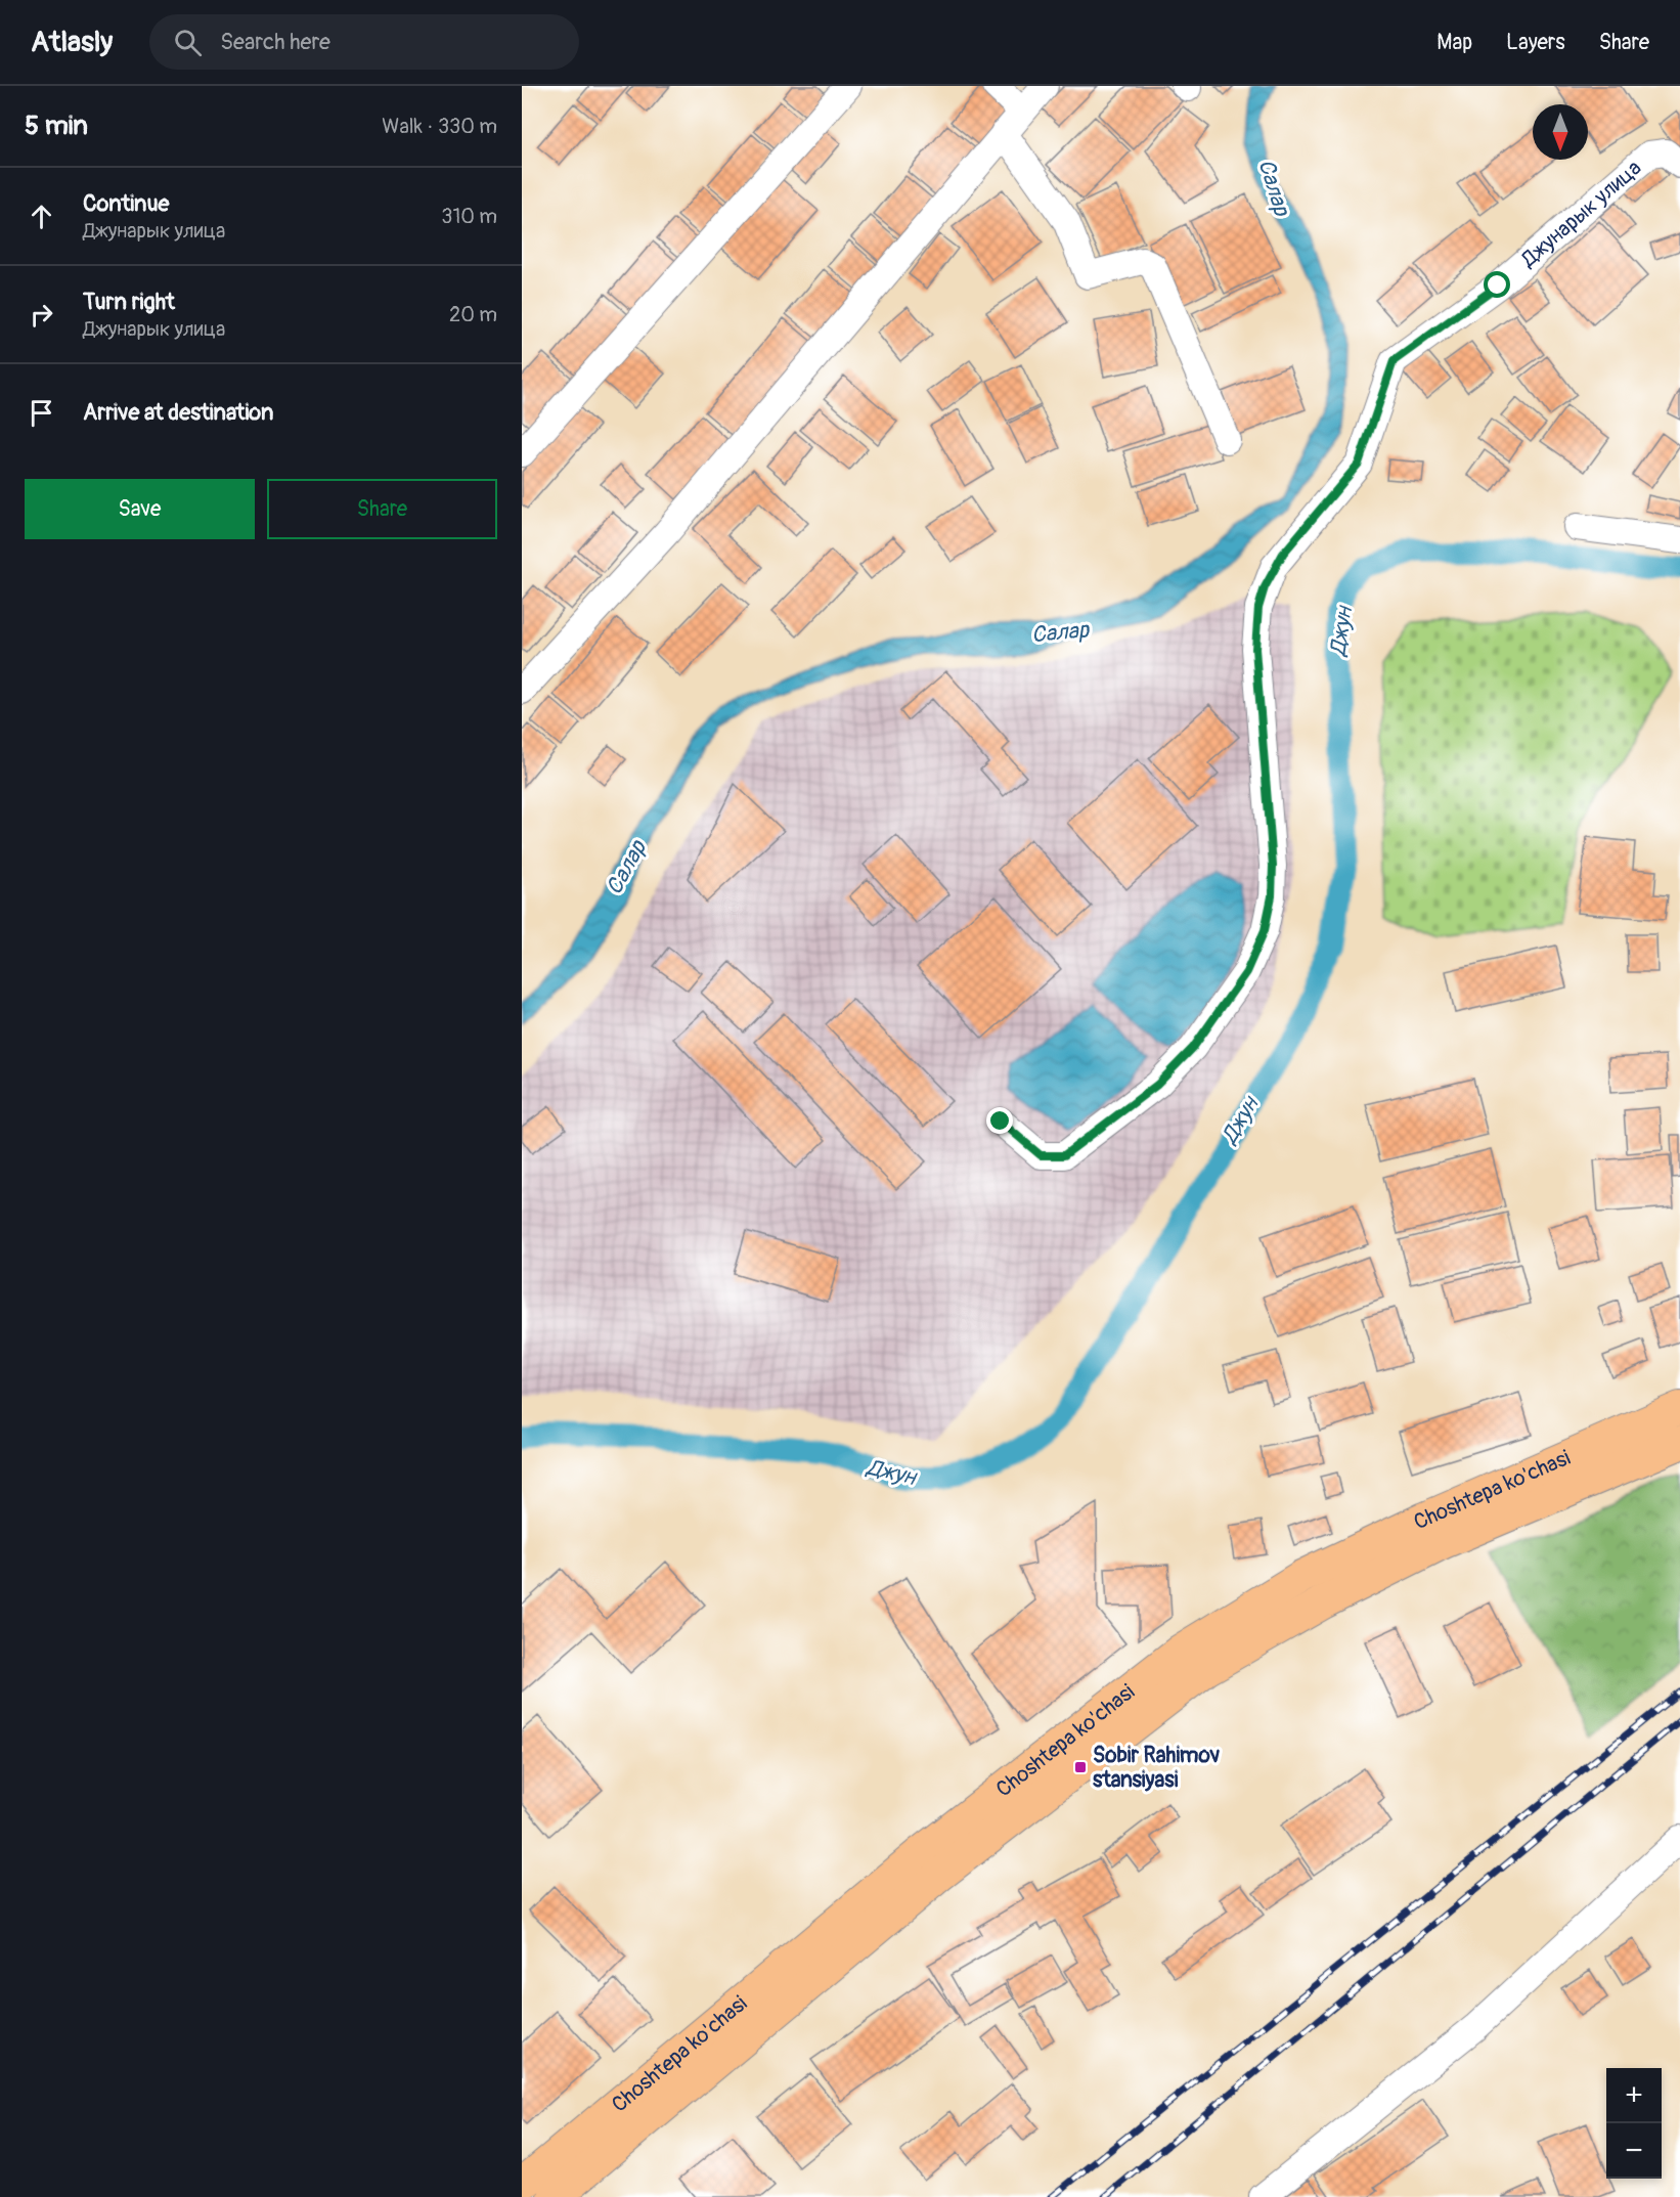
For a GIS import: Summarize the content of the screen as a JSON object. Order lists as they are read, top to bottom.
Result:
{
  "streets": {
    "main road": ["Choshtepa ko'chasi"],
    "street": ["Джунарык улица"]
  },
  "water": ["Салар", "Джун"],
  "places": {
    "transit": ["Sobir Rahimov stansiyasi"]
  },
  "north": "bottom",
  "page": {
    "header": "Atlasly",
    "search": "Search here",
    "nav": ["Map", "Layers", "Share"],
    "heading": ["5 min", "Walk · 330 m"],
    "list": [
      ["Continue", "Джунарык улица", "310 m"],
      ["Turn right", "Джунарык улица", "20 m"],
      "Arrive at destination"
    ],
    "buttons": ["Save", "Share"],
    "map_buttons": ["+", "−"]
  }
}
